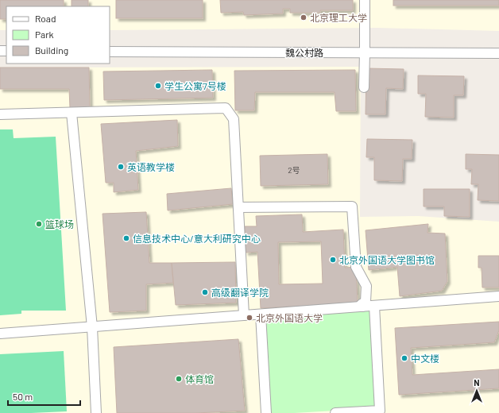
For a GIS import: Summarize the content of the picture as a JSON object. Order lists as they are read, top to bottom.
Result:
{
  "streets": {
    "street": ["魏公村路"]
  },
  "places": [
    "北京理工大学",
    "学生公寓7号楼",
    "英语教学楼",
    "篮球场",
    "信息技术中心/意大利研究中心",
    "北京外国语大学图书馆",
    "高级翻译学院",
    "北京外国语大学",
    "中文楼",
    "体育馆"
  ],
  "house_numbers": ["2号"],
  "legend": ["Road", "Park", "Building"],
  "scale_bar": "50 m",
  "north": "top"
}
